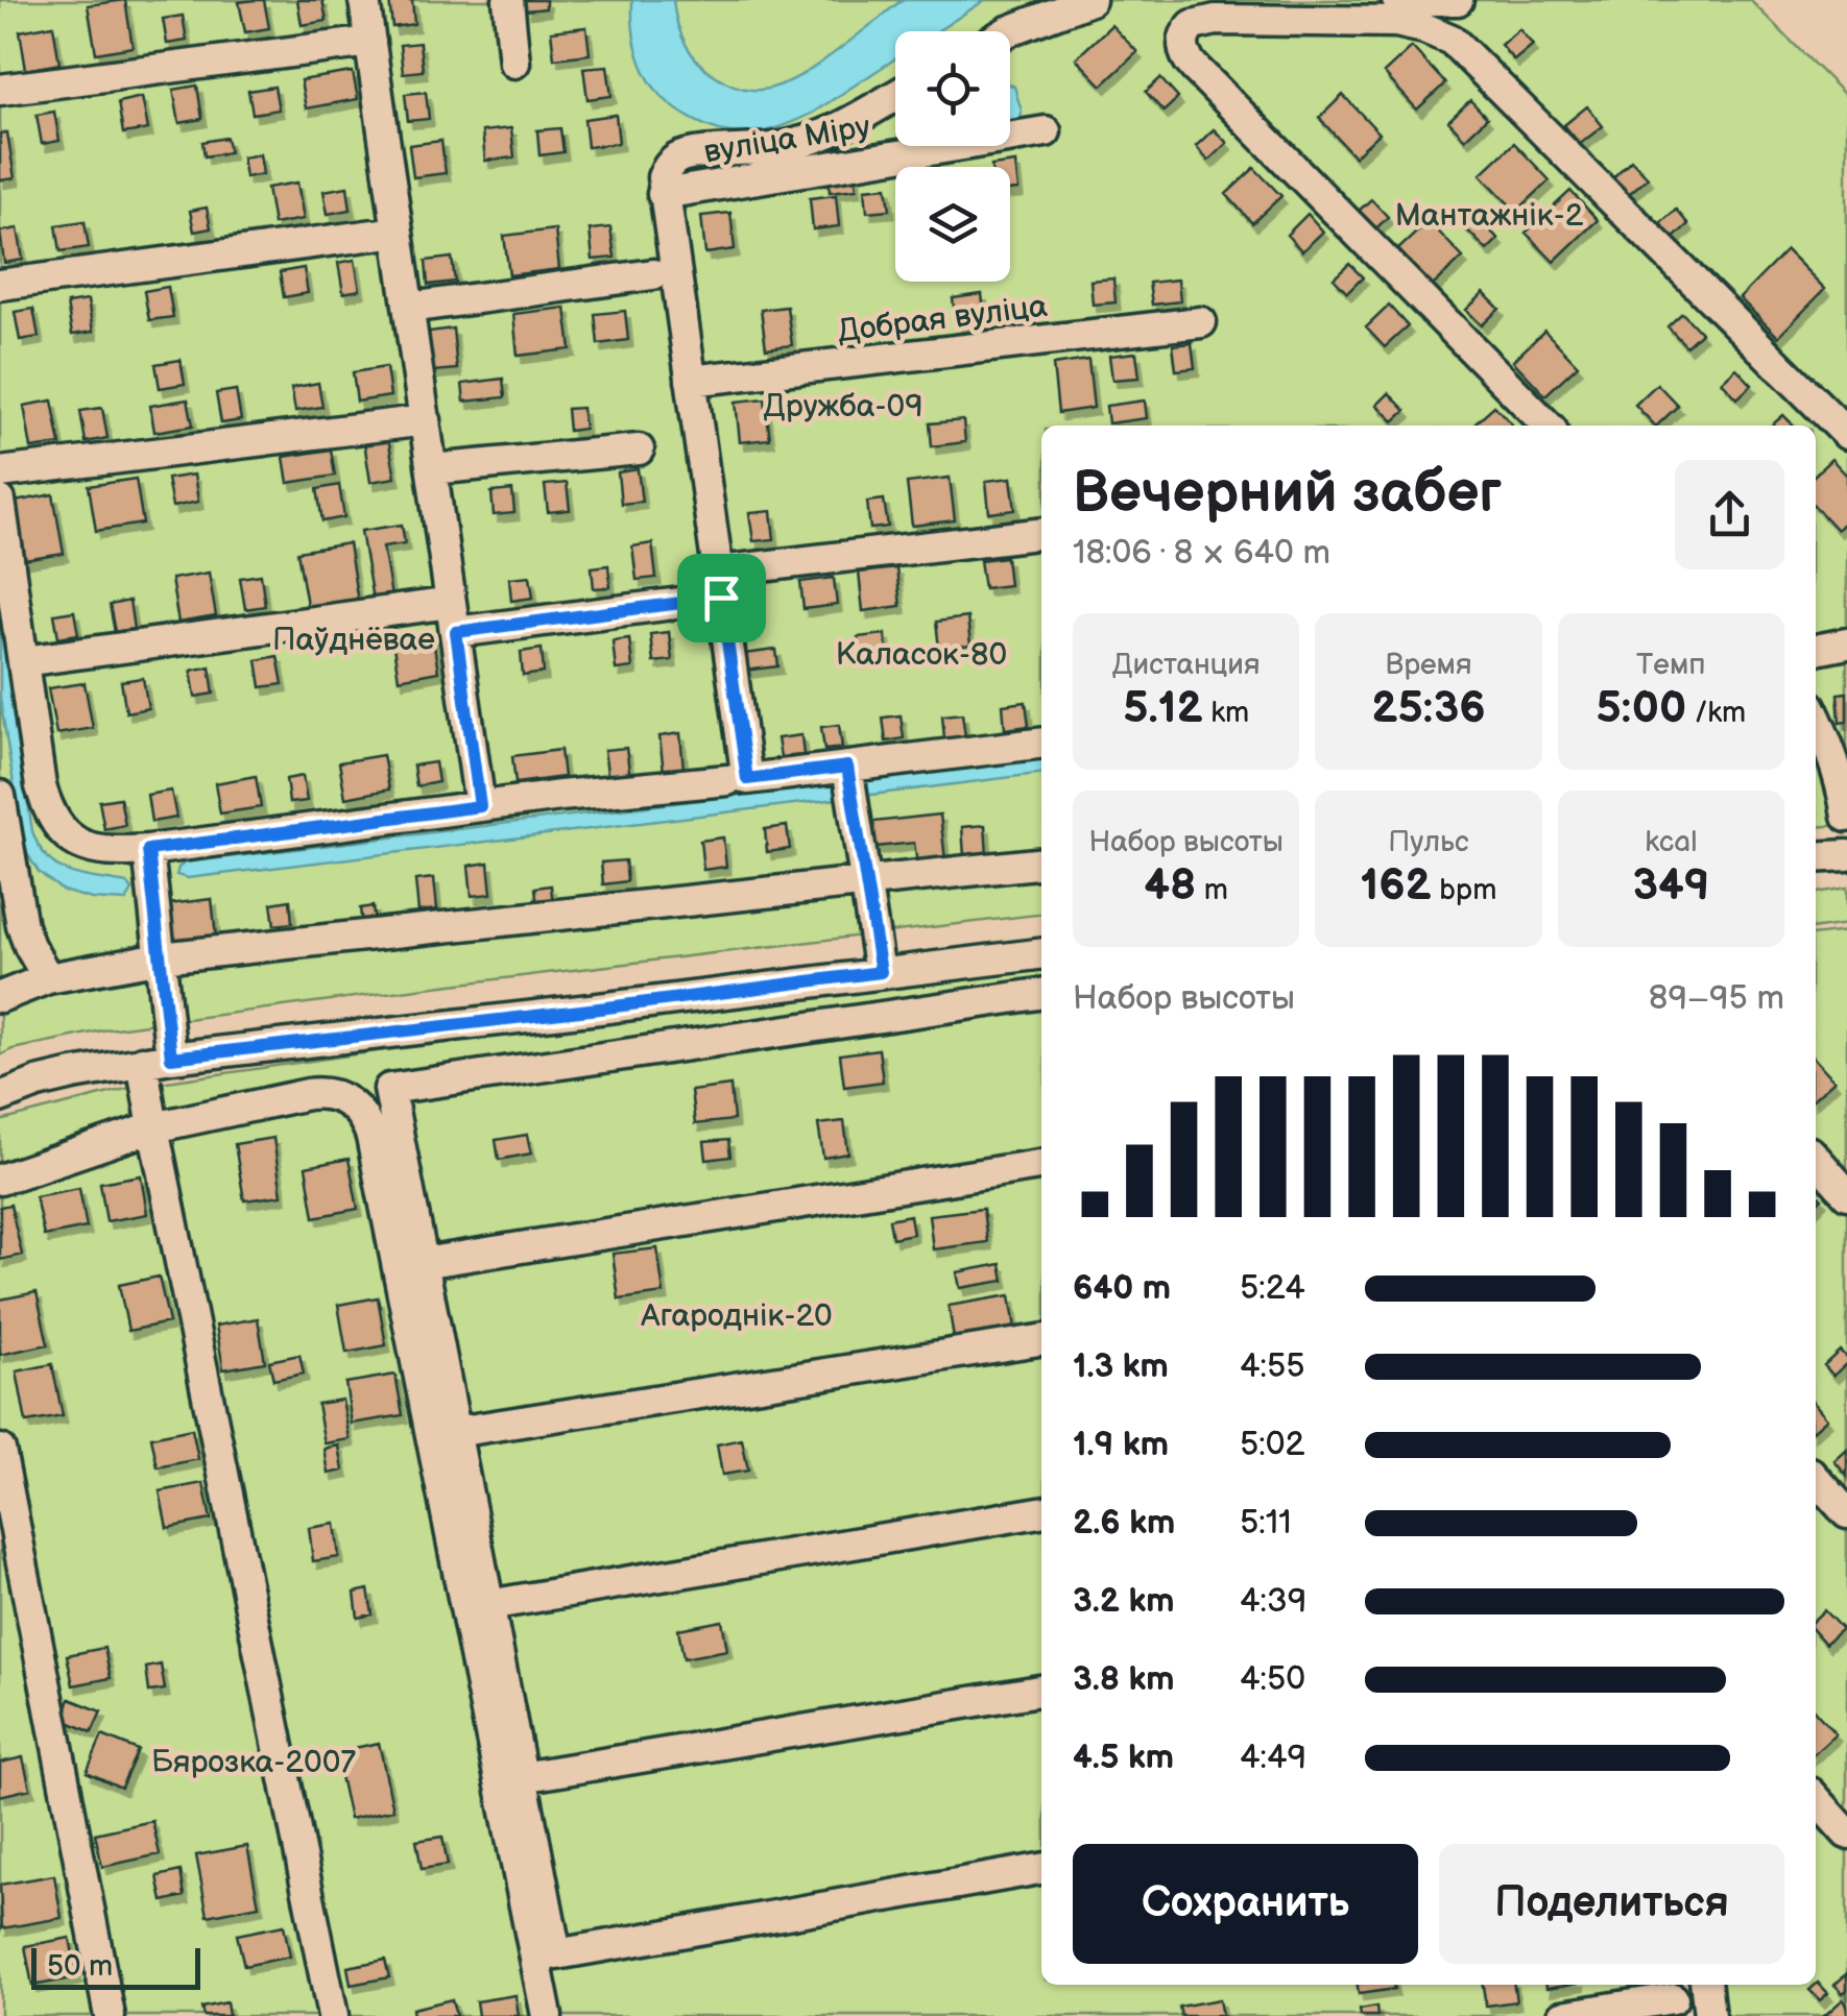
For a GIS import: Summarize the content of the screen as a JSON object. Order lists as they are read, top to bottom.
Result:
{
  "streets": {
    "street": ["вуліца Міру", "Добрая вуліца"]
  },
  "parks": [
    "Мантажнік-2",
    "Дружба-09",
    "Паўднёвае",
    "Каласок-80",
    "Агароднік-20",
    "Бярозка-2007"
  ],
  "scale_bar": "50 m",
  "page": {
    "heading": ["Вечерний забег", "18:06 · 8 × 640 m"],
    "stats": [
      ["Дистанция", "5.12 km"],
      ["Время", "25:36"],
      ["Темп", "5:00 /km"],
      ["Набор высоты", "48 m"],
      ["Пульс", "162 bpm"],
      ["kcal", "349"]
    ],
    "chart": ["Набор высоты", "89–95 m"],
    "list": [
      {
        "name": "640 m",
        "note": "5:24"
      },
      {
        "name": "1.3 km",
        "note": "4:55"
      },
      {
        "name": "1.9 km",
        "note": "5:02"
      },
      {
        "name": "2.6 km",
        "note": "5:11"
      },
      {
        "name": "3.2 km",
        "note": "4:39"
      },
      {
        "name": "3.8 km",
        "note": "4:50"
      },
      {
        "name": "4.5 km",
        "note": "4:49"
      }
    ],
    "buttons": ["Сохранить", "Поделиться"],
    "scale": "50 m"
  }
}
